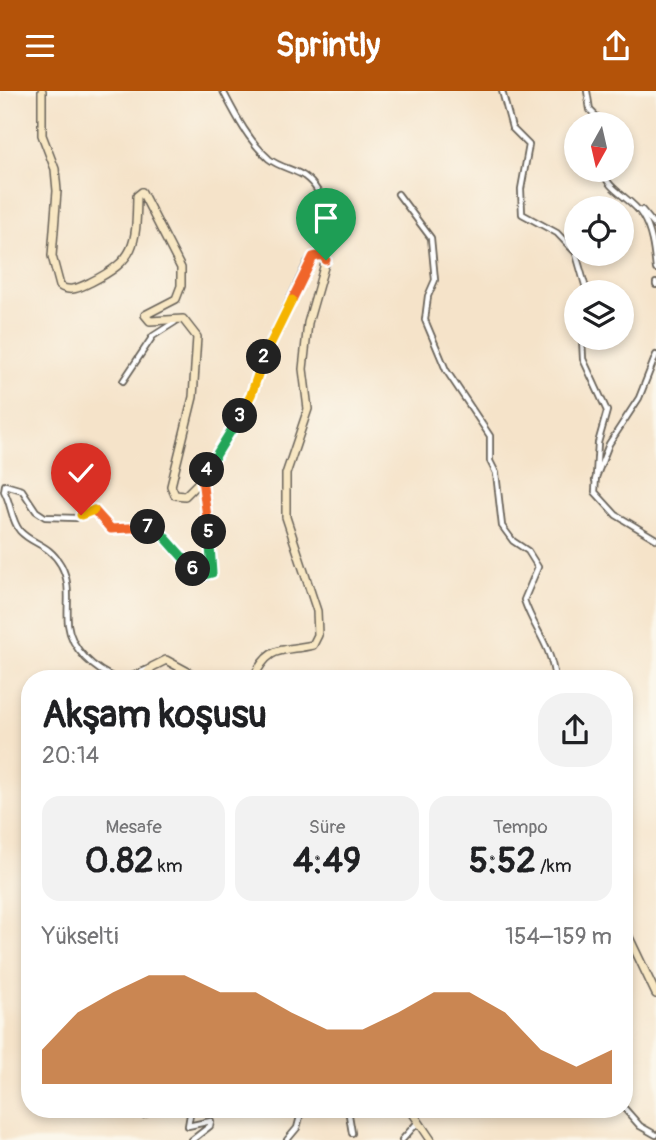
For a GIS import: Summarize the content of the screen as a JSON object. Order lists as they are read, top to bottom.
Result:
{
  "north": "bottom",
  "page": {
    "header": "Sprintly",
    "pins": [
      "2",
      "3",
      "4",
      "7",
      "5",
      "6"
    ],
    "heading": ["Akşam koşusu", "20:14"],
    "stats": [
      ["Mesafe", "0.82 km"],
      ["Süre", "4:49"],
      ["Tempo", "5:52 /km"]
    ],
    "chart": ["Yükselti", "154–159 m"]
  }
}
